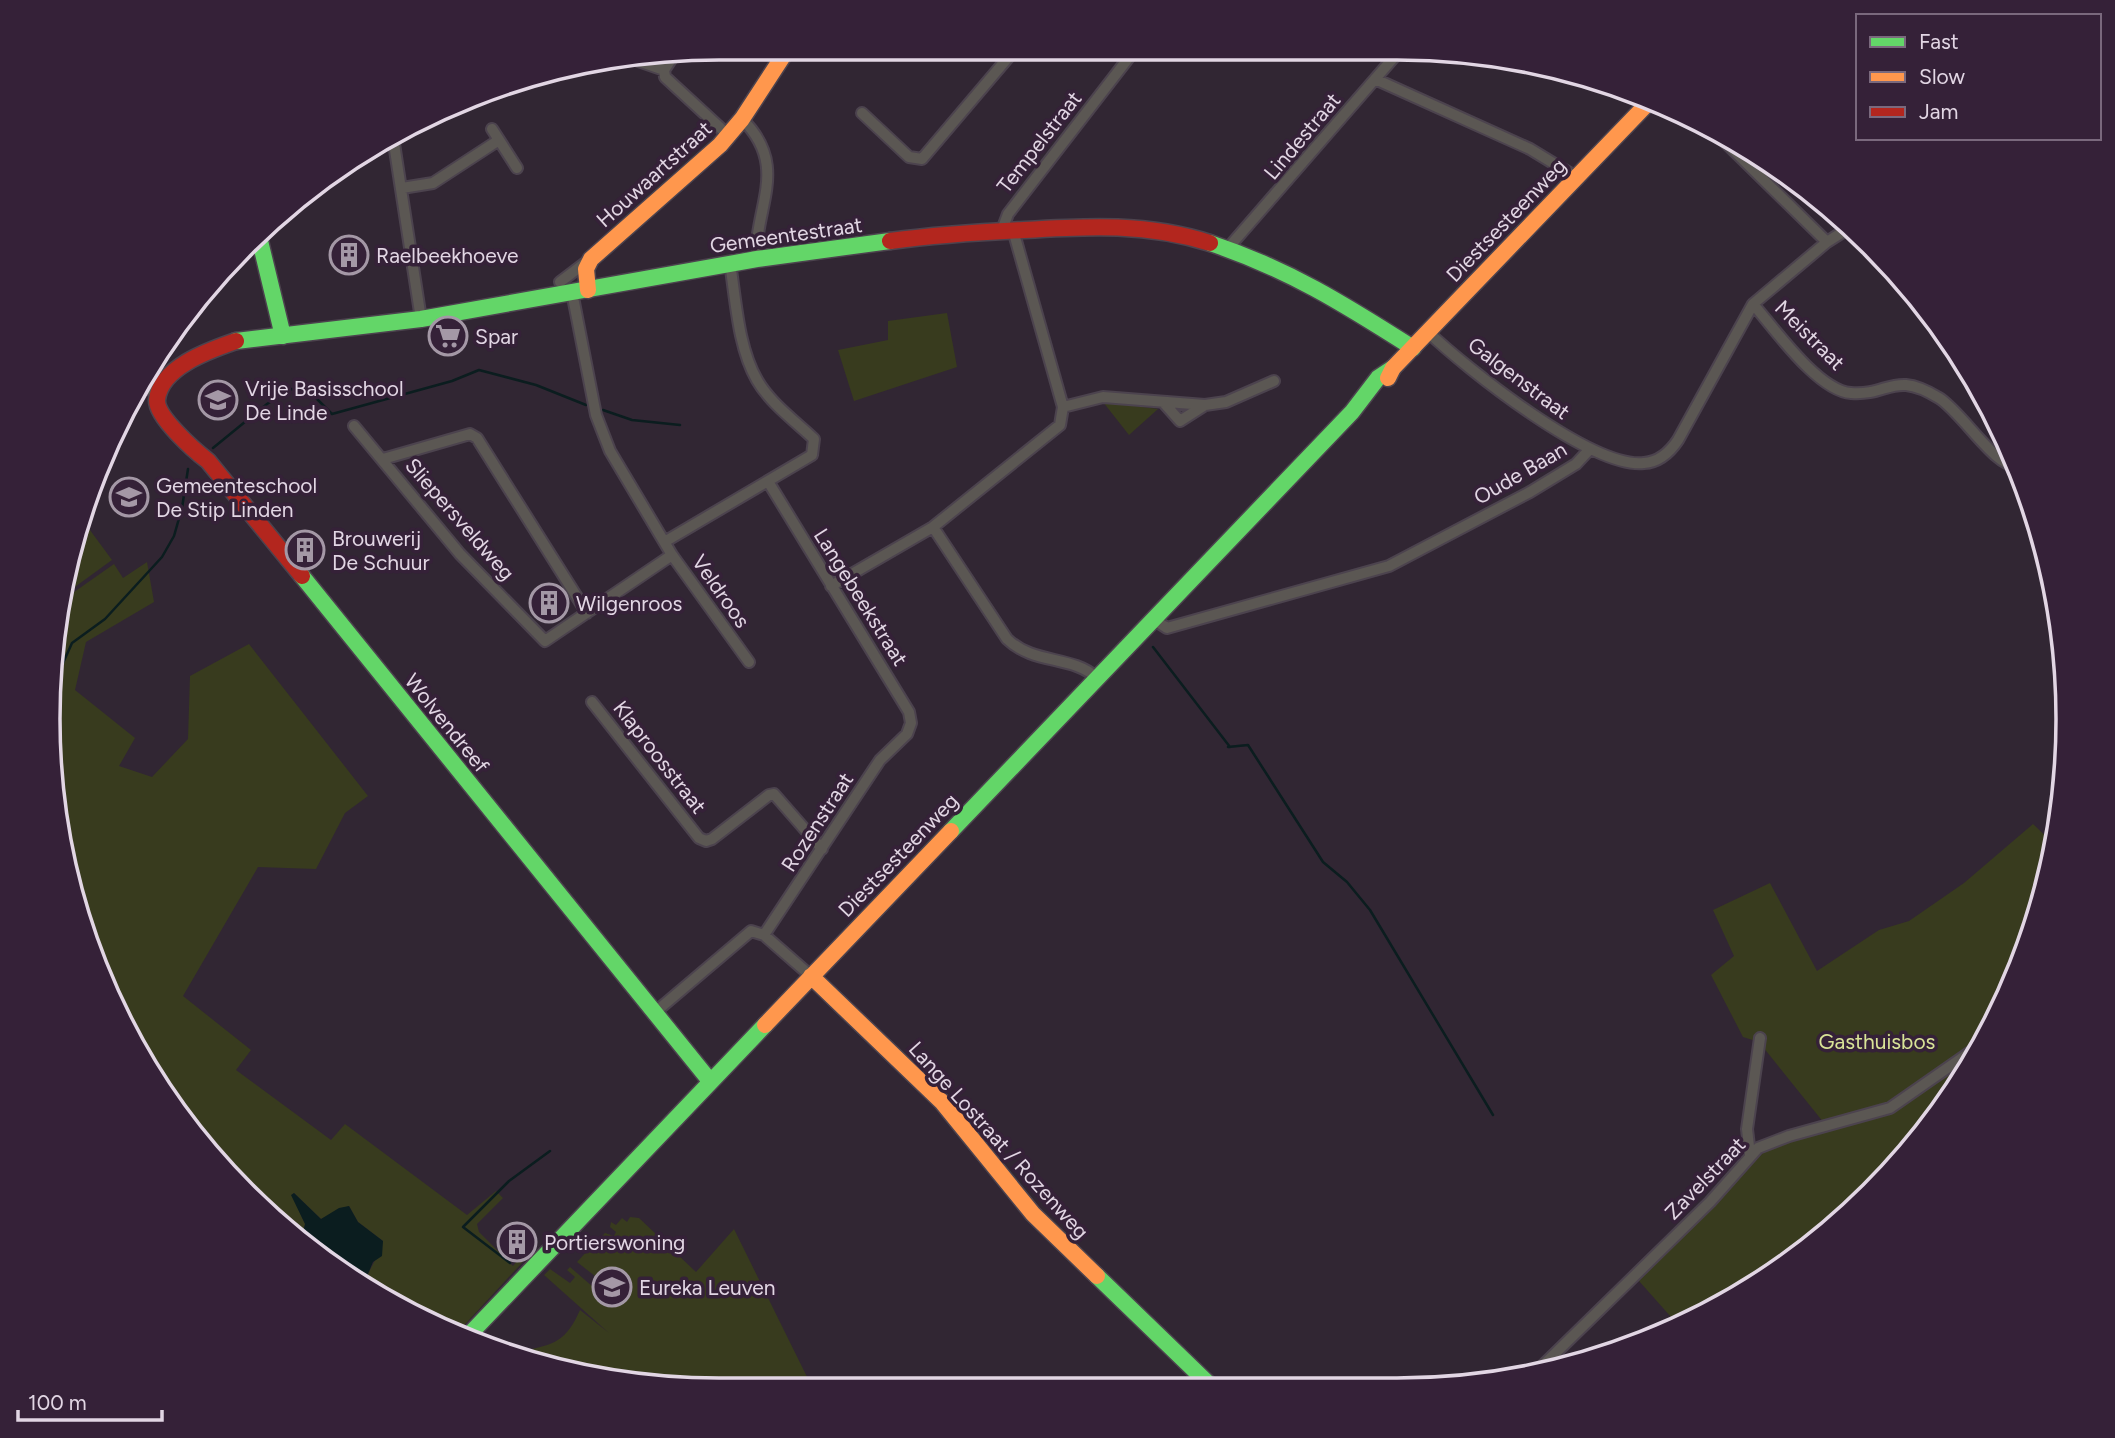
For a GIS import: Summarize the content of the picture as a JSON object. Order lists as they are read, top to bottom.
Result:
{
  "streets": {
    "street": [
      "Lindestraat",
      "Tempelstraat",
      "Houwaartstraat",
      "Diestsesteenweg",
      "Gemeentestraat",
      "Meistraat",
      "Galgenstraat",
      "Oude Baan",
      "Sliepersveldweg",
      "Veldroos",
      "Langebeekstraat",
      "Wolvendreef",
      "Klaproosstraat",
      "Rozenstraat",
      "Lange Lostraat / Rozenweg",
      "Zavelstraat"
    ]
  },
  "crossings": [
    ["Lindestraat", "Gemeentestraat"],
    ["Tempelstraat", "Gemeentestraat"],
    ["Houwaartstraat", "Gemeentestraat"],
    ["Houwaartstraat", "Veldroos"],
    ["Diestsesteenweg", "Gemeentestraat"],
    ["Diestsesteenweg", "Galgenstraat"],
    ["Diestsesteenweg", "Oude Baan"],
    ["Diestsesteenweg", "Wolvendreef"],
    ["Diestsesteenweg", "Lange Lostraat / Rozenweg"],
    ["Gemeentestraat", "Veldroos"],
    ["Gemeentestraat", "Wolvendreef"],
    ["Meistraat", "Oude Baan"],
    ["Galgenstraat", "Oude Baan"],
    ["Langebeekstraat", "Rozenstraat"],
    ["Klaproosstraat", "Rozenstraat"]
  ],
  "parks": ["Gasthuisbos"],
  "places": {
    "building": [
      "Raelbeekhoeve",
      "Brouwerij De Schuur",
      "Wilgenroos",
      "Portierswoning"
    ],
    "supermarket": ["Spar"],
    "school or university": ["Vrije Basisschool De Linde", "Gemeenteschool De Stip Linden", "Eureka Leuven"]
  },
  "legend": ["Fast", "Slow", "Jam"],
  "scale_bar": "100 m"
}
